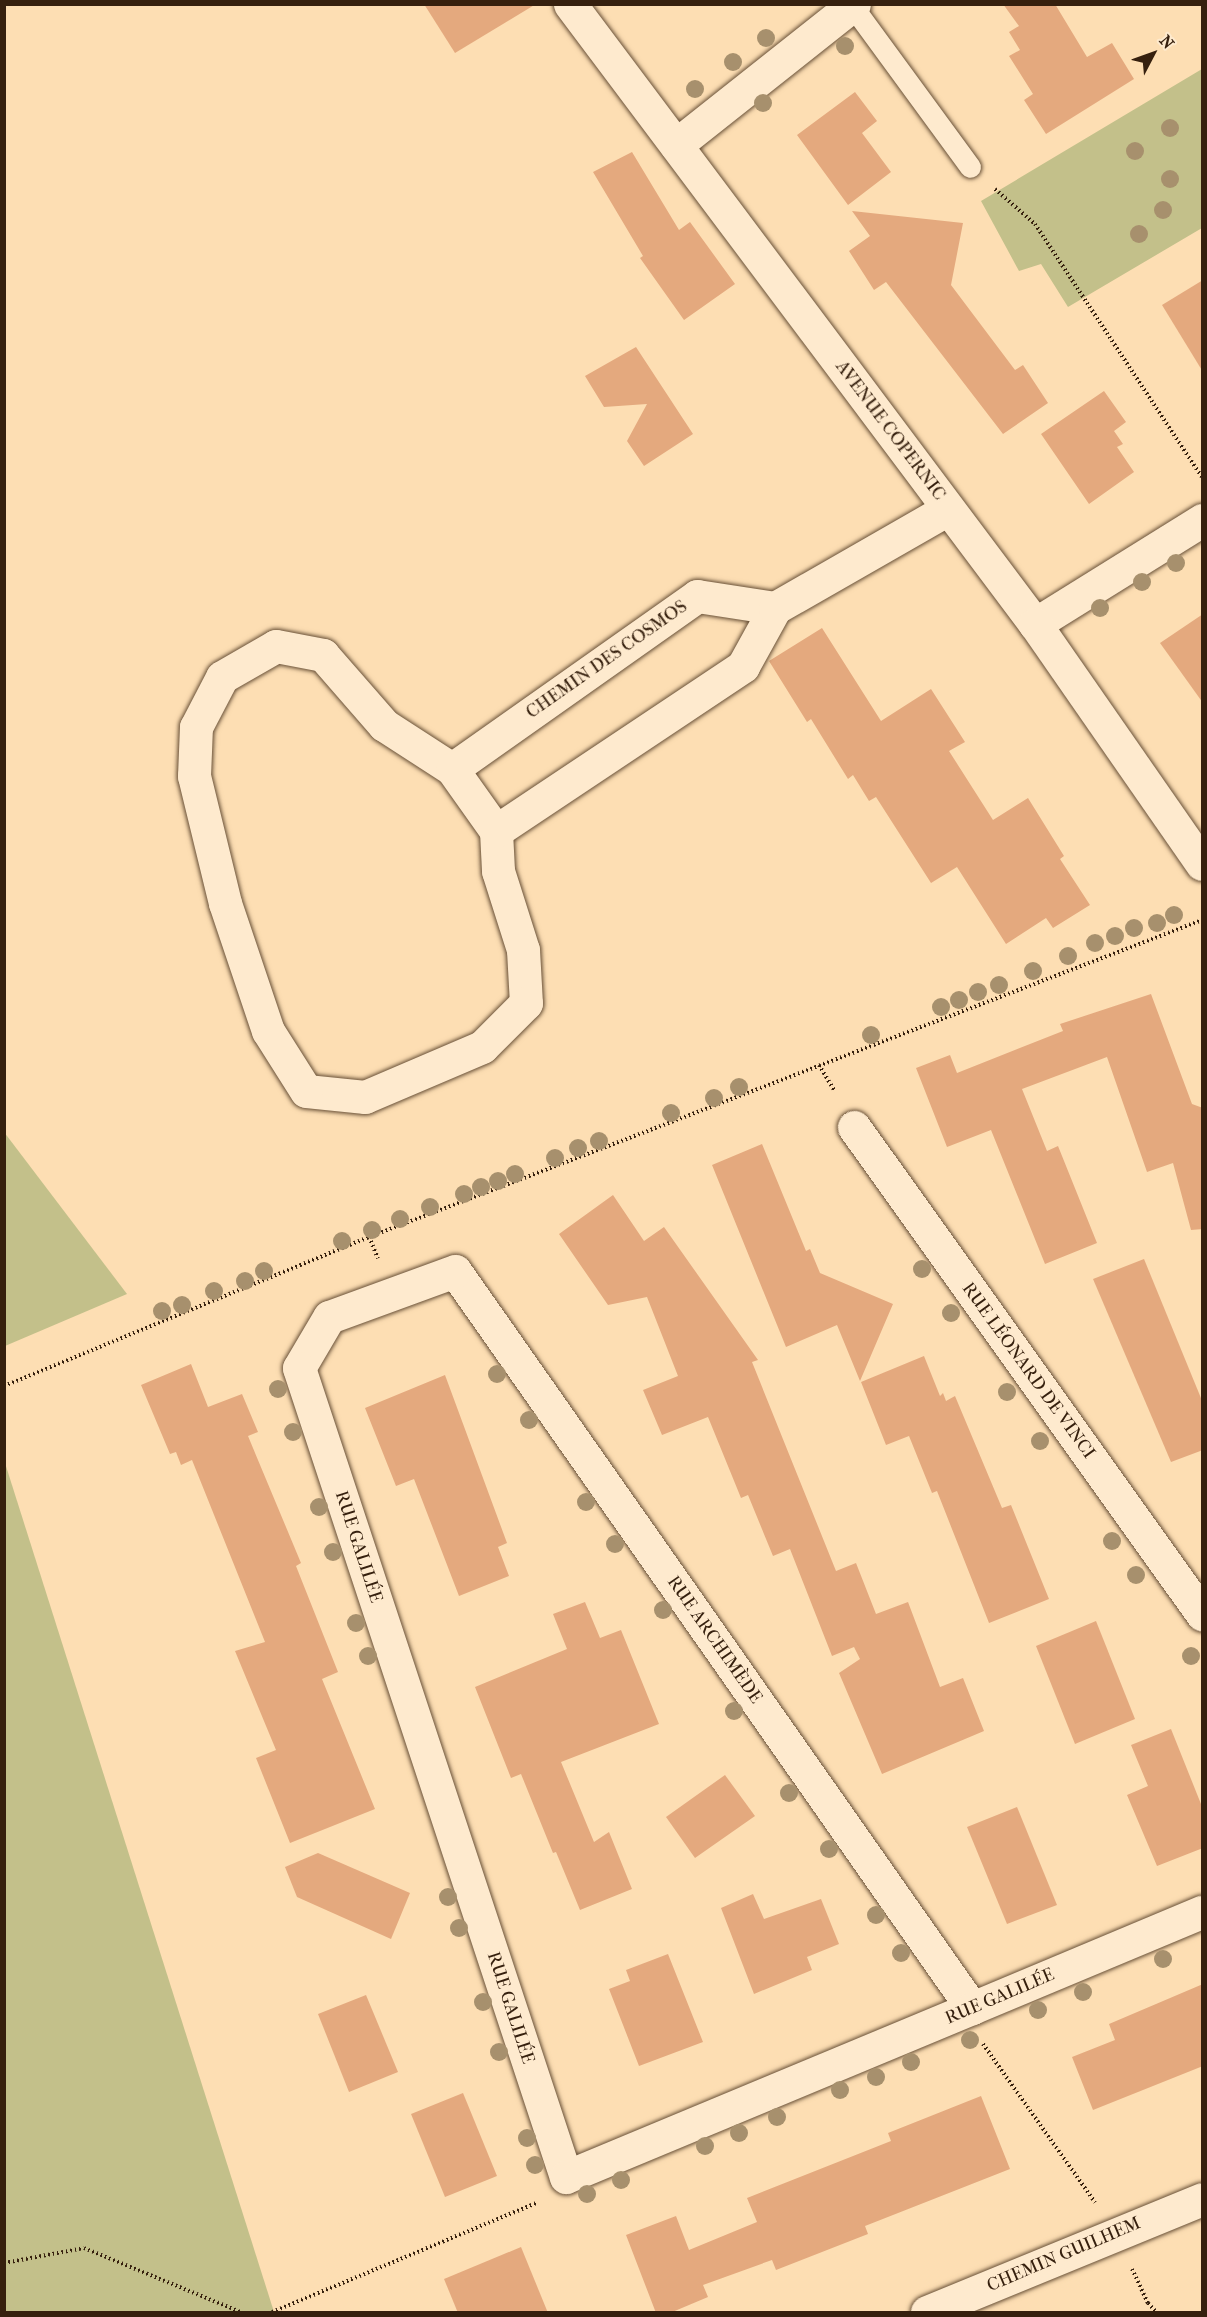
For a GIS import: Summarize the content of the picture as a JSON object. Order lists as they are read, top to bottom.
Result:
{
  "streets": {
    "street": [
      "AVENUE COPERNIC",
      "CHEMIN DES COSMOS",
      "RUE LÉONARD DE VINCI",
      "RUE GALILÉE",
      "RUE ARCHIMÈDE",
      "CHEMIN GUILHEM"
    ]
  },
  "crossings": [
    ["RUE GALILÉE", "RUE ARCHIMÈDE"]
  ],
  "north": "top right"
}
